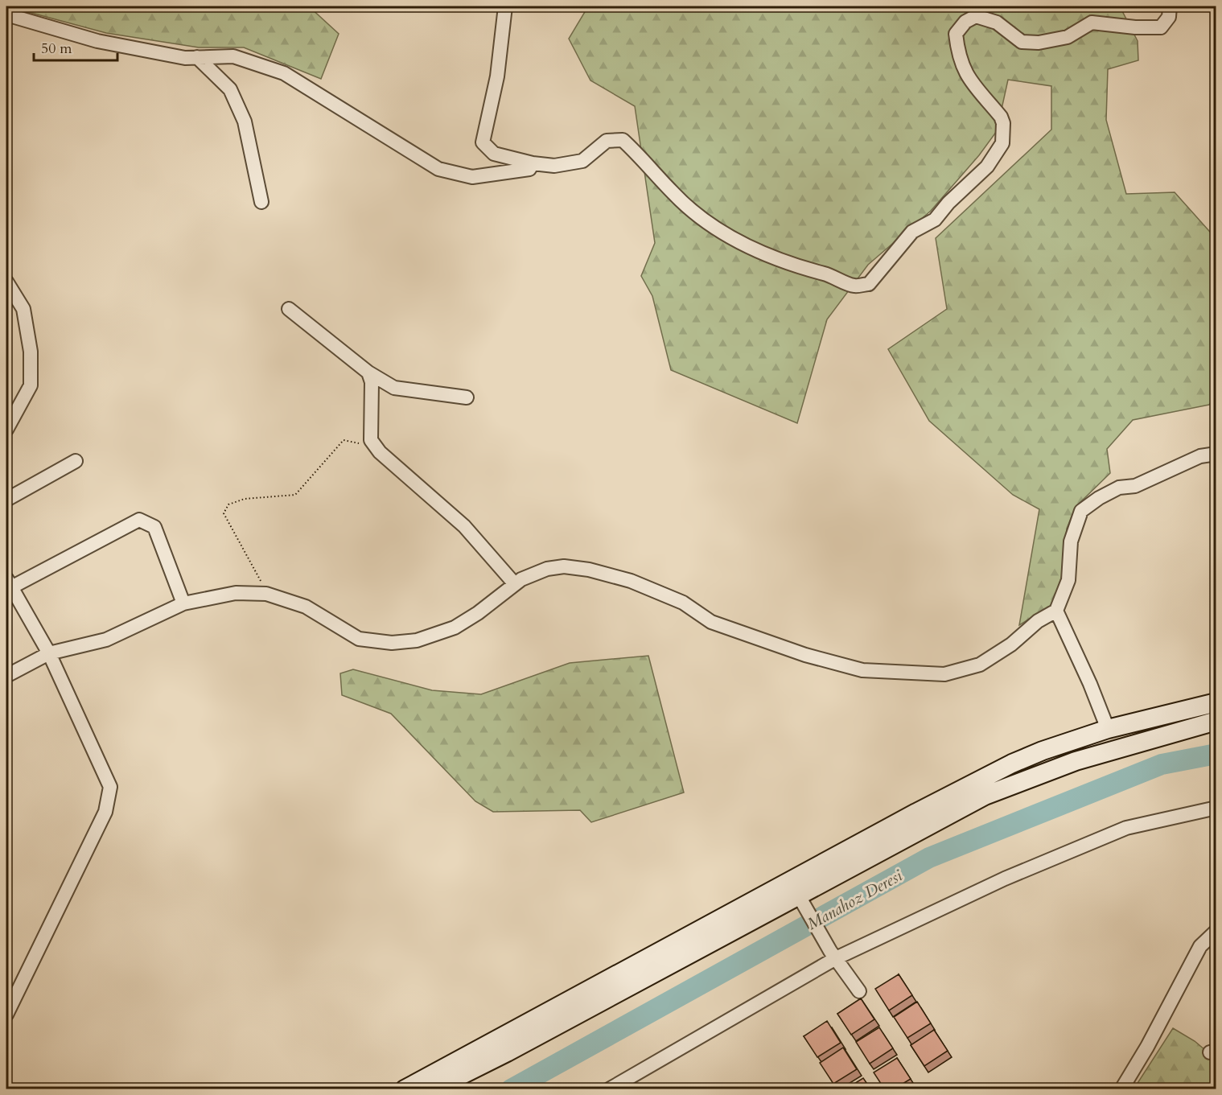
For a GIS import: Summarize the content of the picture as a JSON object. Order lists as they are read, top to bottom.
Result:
{
  "water": ["Manahoz Deresi"],
  "scale_bar": "50 m"
}
